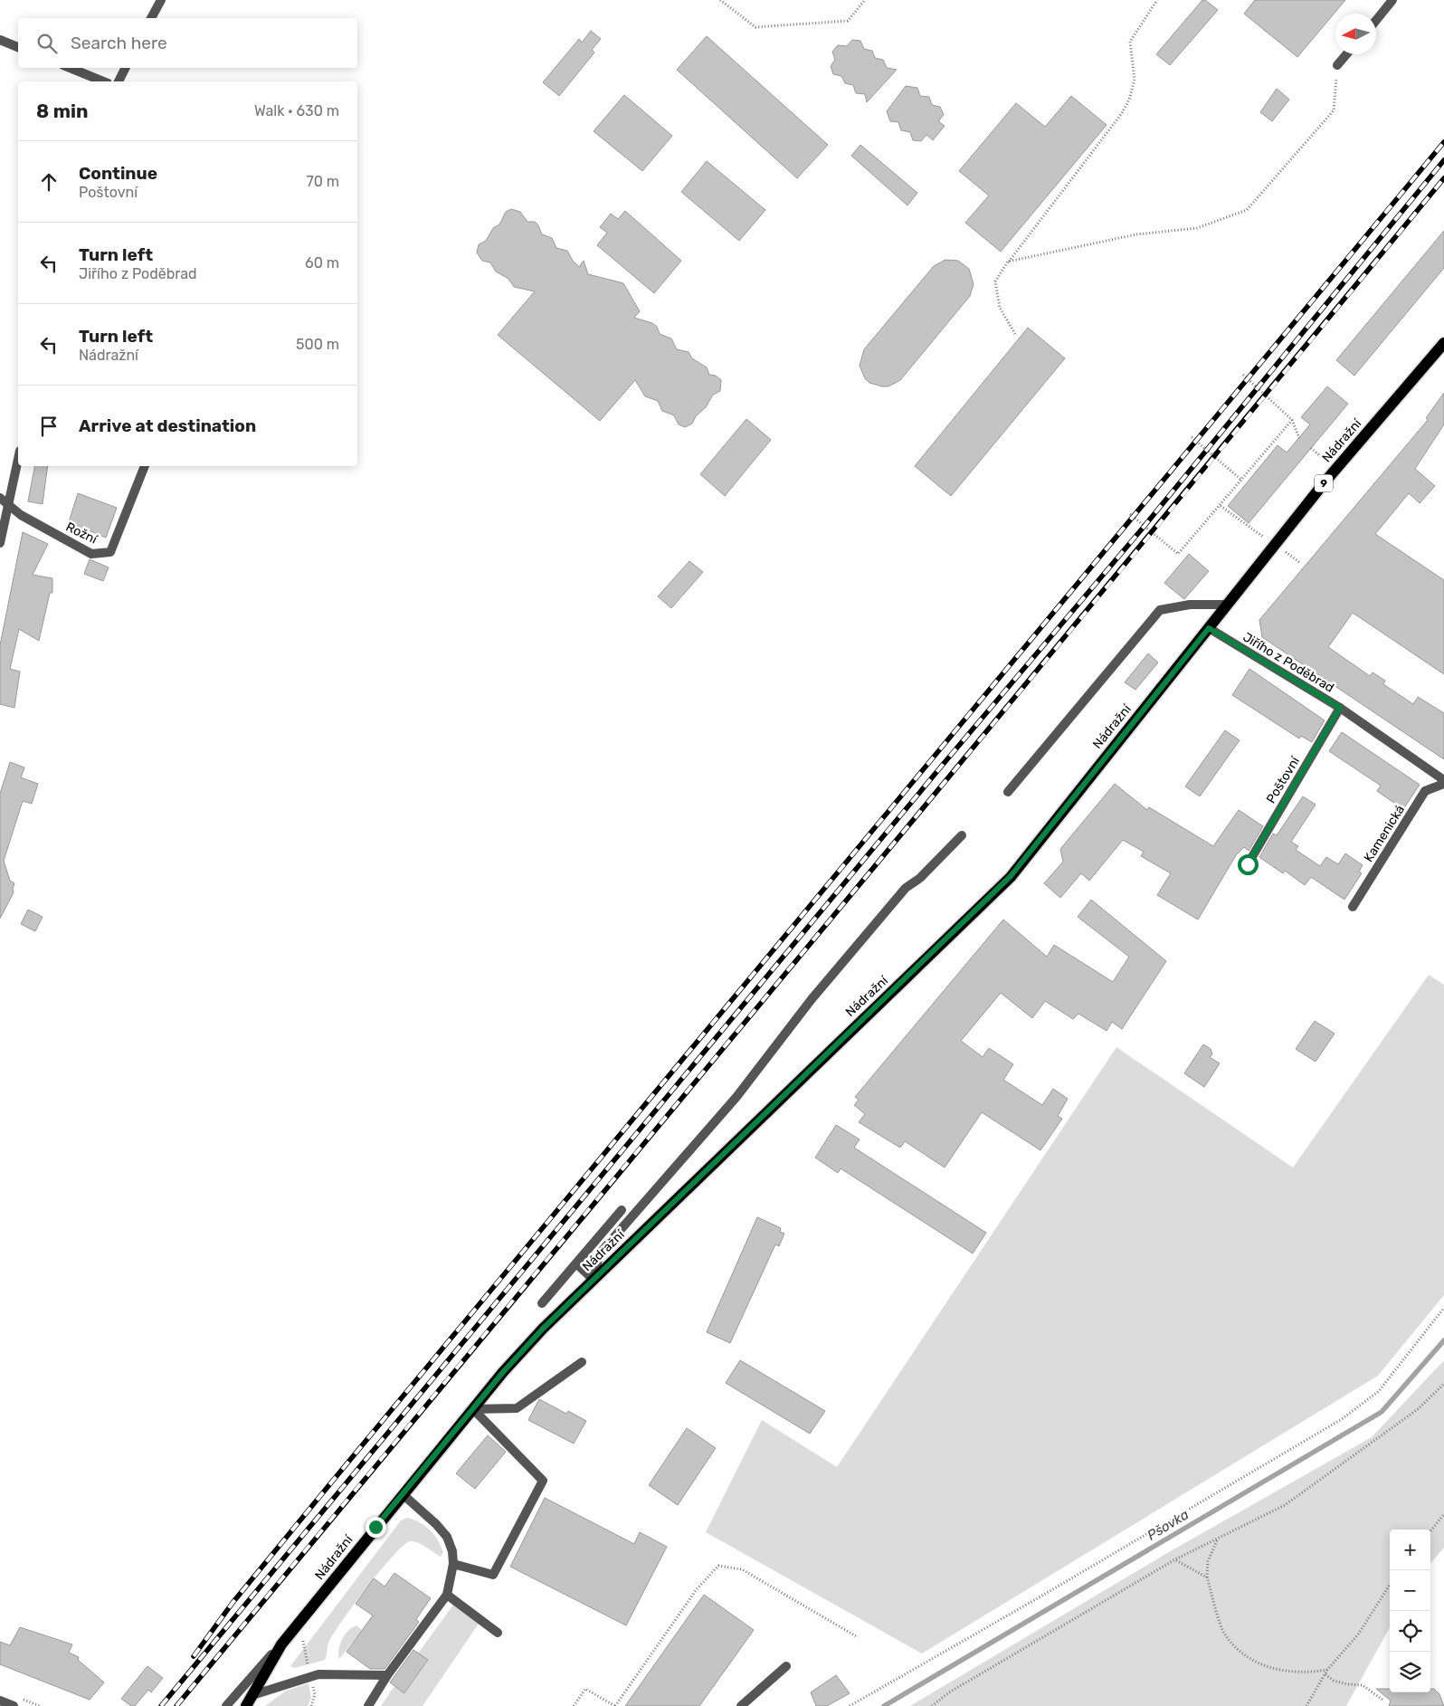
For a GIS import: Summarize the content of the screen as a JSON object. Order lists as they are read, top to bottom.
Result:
{
  "streets": {
    "main road": ["Nádražní", "9"],
    "street": [
      "Rožní",
      "Jiřího z Poděbrad",
      "Poštovní",
      "Kamenická"
    ]
  },
  "crossings": [
    ["Nádražní", "Jiřího z Poděbrad"],
    ["Jiřího z Poděbrad", "Poštovní"],
    ["Jiřího z Poděbrad", "Kamenická"]
  ],
  "water": ["Pšovka"],
  "north": "left",
  "page": {
    "search": "Search here",
    "heading": ["8 min", "Walk · 630 m"],
    "list": [
      ["Continue", "Poštovní", "70 m"],
      ["Turn left", "Jiřího z Poděbrad", "60 m"],
      ["Turn left", "Nádražní", "500 m"],
      "Arrive at destination"
    ],
    "map_buttons": ["+", "−"]
  }
}
